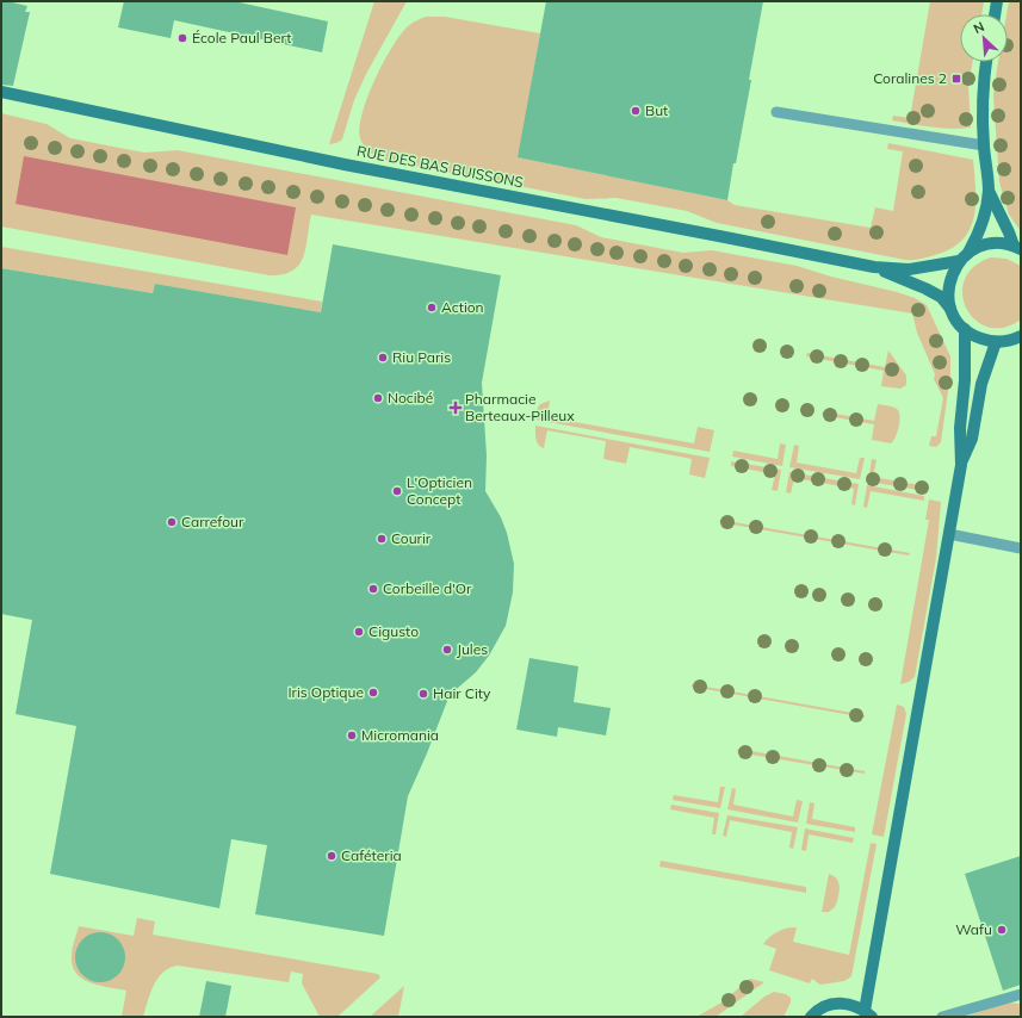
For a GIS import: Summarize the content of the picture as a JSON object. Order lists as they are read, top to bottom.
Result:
{
  "streets": {
    "street": ["RUE DES BAS BUISSONS"]
  },
  "places": {
    "other": [
      "École Paul Bert",
      "But",
      "Action",
      "Riu Paris",
      "Nocibé",
      "L'Opticien Concept",
      "Carrefour",
      "Courir",
      "Corbeille d'Or",
      "Cigusto",
      "Jules",
      "Iris Optique",
      "Hair City",
      "Micromania",
      "Caféteria",
      "Wafu"
    ],
    "transit": ["Coralines 2"],
    "health": ["Pharmacie Berteaux-Pilleux"]
  },
  "north": "top left"
}
